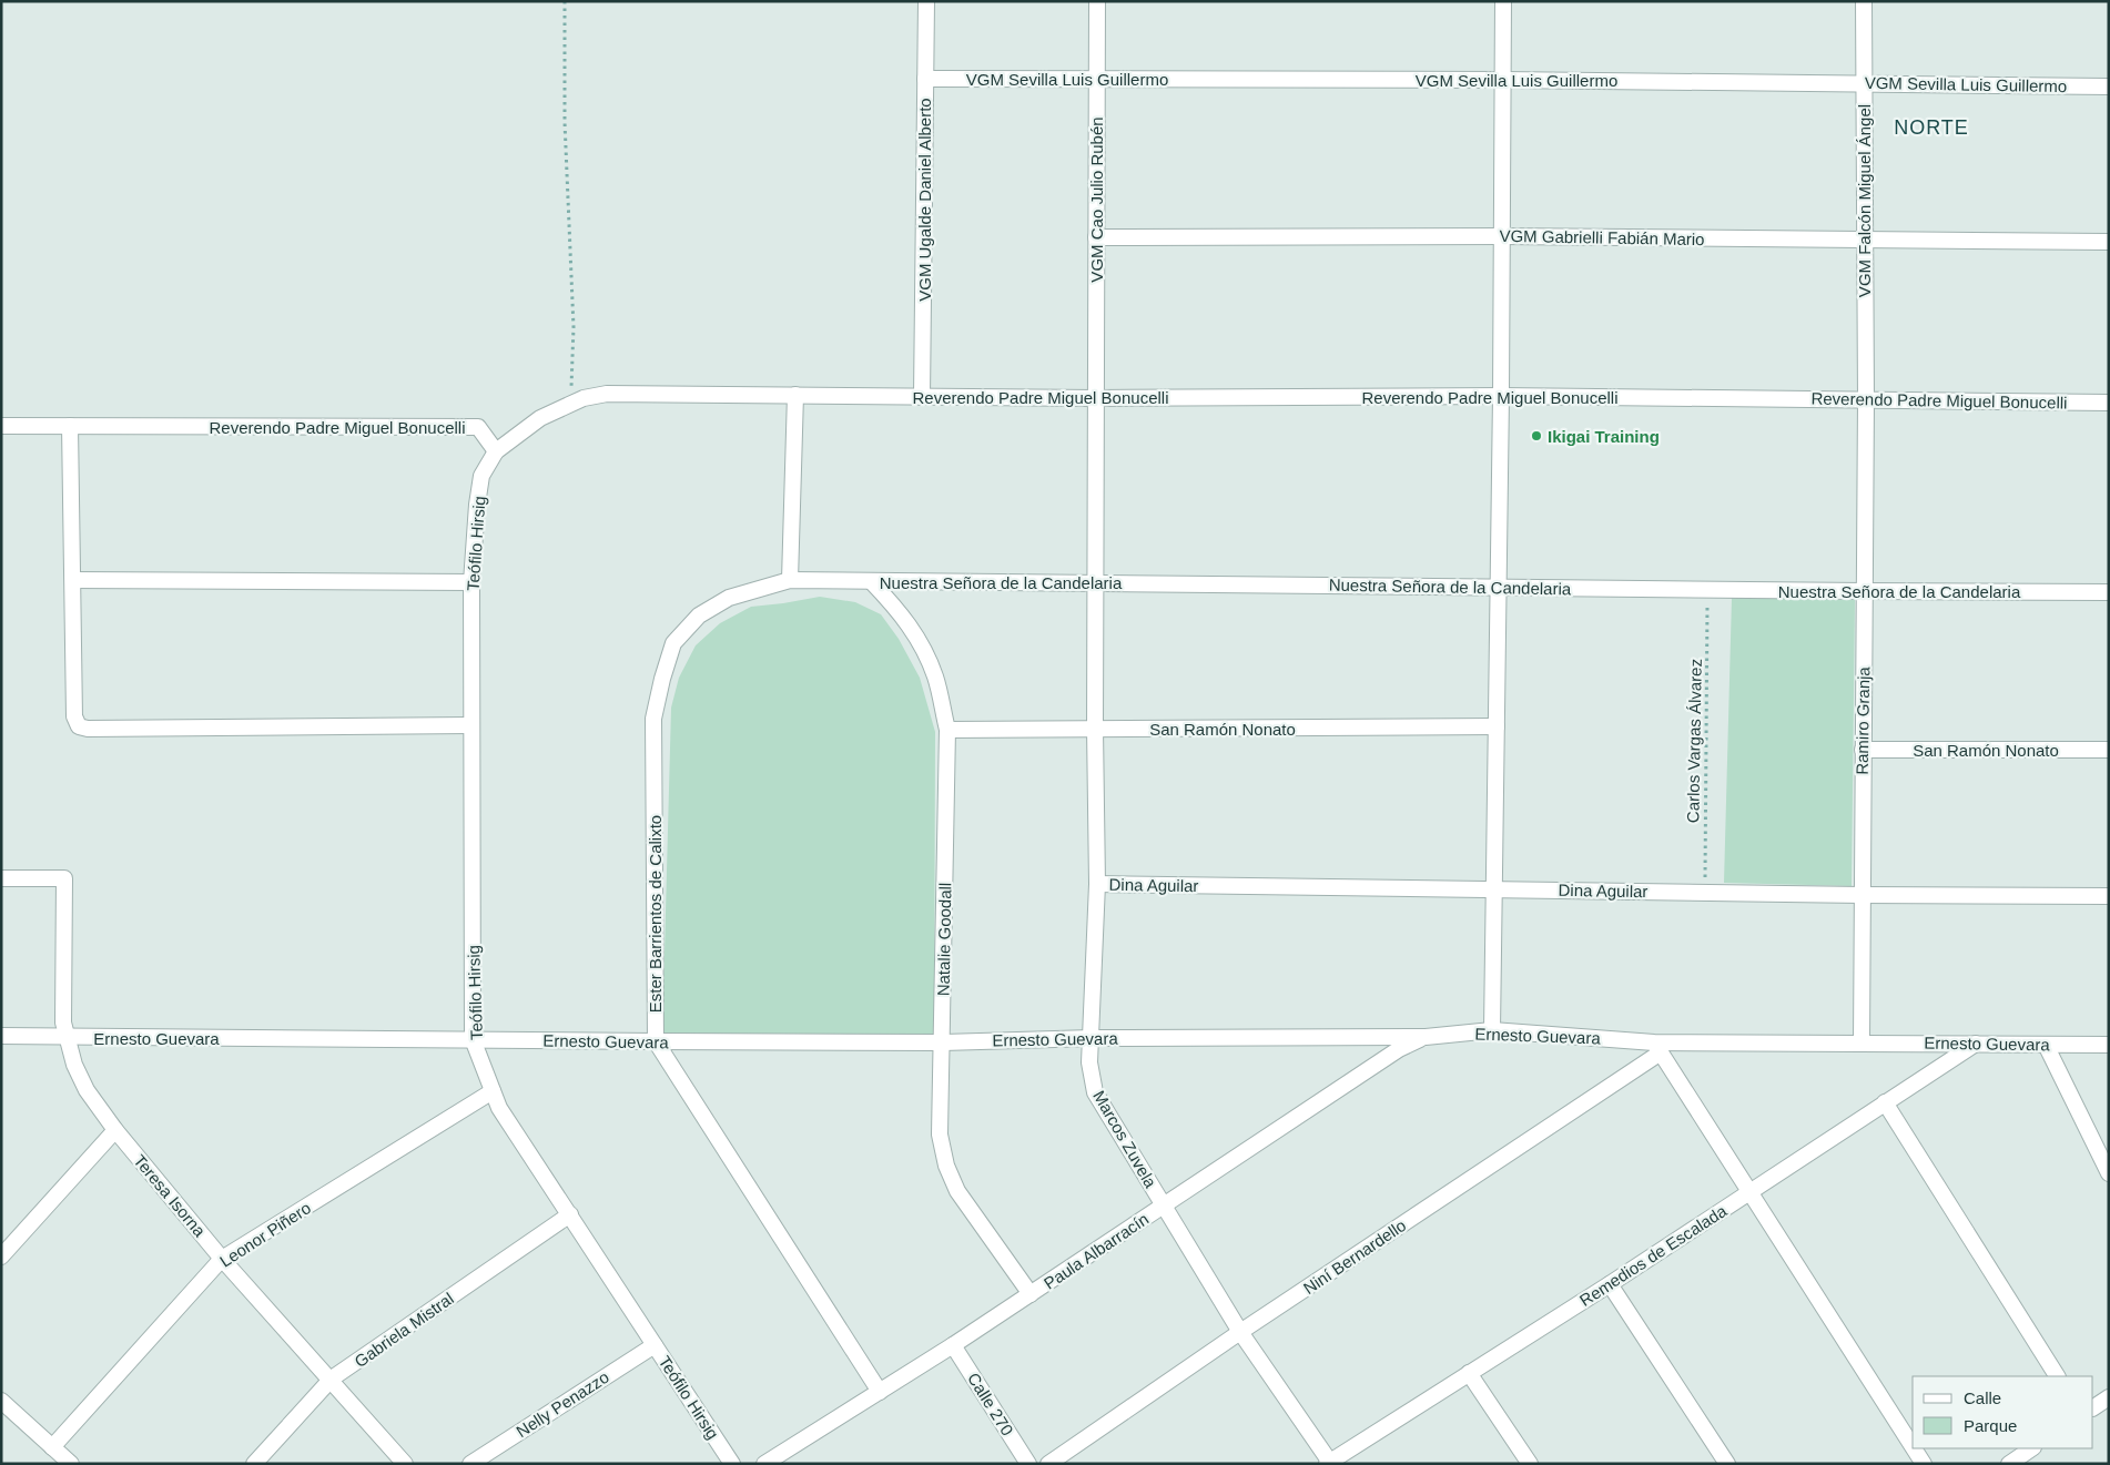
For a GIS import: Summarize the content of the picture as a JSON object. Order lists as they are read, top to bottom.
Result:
{
  "streets": {
    "street": [
      "VGM Sevilla Luis Guillermo",
      "VGM Ugalde Daniel Alberto",
      "VGM Cao Julio Rubén",
      "VGM Falcón Miguel Ángel",
      "VGM Gabrielli Fabián Mario",
      "Reverendo Padre Miguel Bonucelli",
      "Teófilo Hirsig",
      "Nuestra Señora de la Candelaria",
      "Ramiro Granja",
      "San Ramón Nonato",
      "Dina Aguilar",
      "Ester Barrientos de Calixto",
      "Natalie Goodall",
      "Ernesto Guevara",
      "Marcos Zuvela",
      "Teresa Isorna",
      "Leonor Piñero",
      "Paula Albarracín",
      "Remedios de Escalada",
      "Niní Bernardello",
      "Gabriela Mistral",
      "Nelly Penazzo",
      "Calle 270"
    ],
    "path": ["Carlos Vargas Álvarez"]
  },
  "crossings": [
    ["VGM Sevilla Luis Guillermo", "VGM Ugalde Daniel Alberto"],
    ["VGM Sevilla Luis Guillermo", "VGM Cao Julio Rubén"],
    ["VGM Sevilla Luis Guillermo", "VGM Falcón Miguel Ángel"],
    ["VGM Ugalde Daniel Alberto", "Reverendo Padre Miguel Bonucelli"],
    ["VGM Cao Julio Rubén", "VGM Gabrielli Fabián Mario"],
    ["VGM Cao Julio Rubén", "Reverendo Padre Miguel Bonucelli"],
    ["VGM Cao Julio Rubén", "Nuestra Señora de la Candelaria"],
    ["VGM Cao Julio Rubén", "Marcos Zuvela"],
    ["VGM Falcón Miguel Ángel", "VGM Gabrielli Fabián Mario"],
    ["VGM Falcón Miguel Ángel", "Reverendo Padre Miguel Bonucelli"],
    ["VGM Falcón Miguel Ángel", "Ramiro Granja"],
    ["Reverendo Padre Miguel Bonucelli", "Teófilo Hirsig"],
    ["Reverendo Padre Miguel Bonucelli", "Ramiro Granja"],
    ["Teófilo Hirsig", "Ernesto Guevara"],
    ["Teófilo Hirsig", "Leonor Piñero"],
    ["Teófilo Hirsig", "Gabriela Mistral"],
    ["Teófilo Hirsig", "Nelly Penazzo"],
    ["Nuestra Señora de la Candelaria", "Ramiro Granja"],
    ["Nuestra Señora de la Candelaria", "Carlos Vargas Álvarez"],
    ["Nuestra Señora de la Candelaria", "Ester Barrientos de Calixto"],
    ["Nuestra Señora de la Candelaria", "Natalie Goodall"],
    ["Nuestra Señora de la Candelaria", "Marcos Zuvela"],
    ["Ramiro Granja", "San Ramón Nonato"],
    ["Ramiro Granja", "Dina Aguilar"],
    ["Ramiro Granja", "Ernesto Guevara"],
    ["San Ramón Nonato", "Natalie Goodall"],
    ["San Ramón Nonato", "Marcos Zuvela"],
    ["Carlos Vargas Álvarez", "Dina Aguilar"],
    ["Dina Aguilar", "Marcos Zuvela"],
    ["Ester Barrientos de Calixto", "Ernesto Guevara"],
    ["Natalie Goodall", "Ernesto Guevara"],
    ["Natalie Goodall", "Paula Albarracín"],
    ["Ernesto Guevara", "Marcos Zuvela"],
    ["Ernesto Guevara", "Teresa Isorna"],
    ["Ernesto Guevara", "Paula Albarracín"],
    ["Ernesto Guevara", "Remedios de Escalada"],
    ["Ernesto Guevara", "Niní Bernardello"],
    ["Marcos Zuvela", "Paula Albarracín"],
    ["Marcos Zuvela", "Remedios de Escalada"],
    ["Marcos Zuvela", "Niní Bernardello"],
    ["Teresa Isorna", "Leonor Piñero"],
    ["Teresa Isorna", "Gabriela Mistral"],
    ["Paula Albarracín", "Calle 270"]
  ],
  "districts": ["NORTE"],
  "places": ["Ikigai Training"],
  "legend": ["Calle", "Parque"]
}
